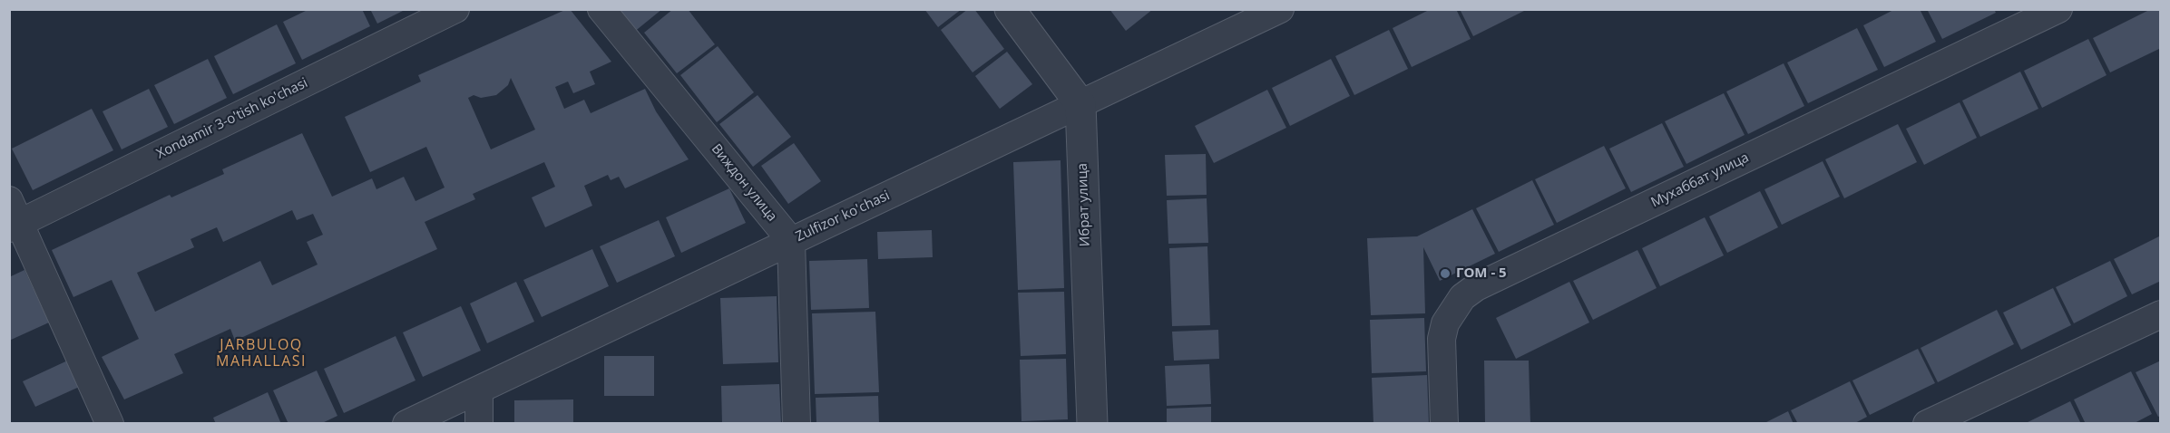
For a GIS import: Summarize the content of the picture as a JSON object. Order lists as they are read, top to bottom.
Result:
{
  "streets": {
    "street": [
      "Xondamir 3-o'tish ko'chasi",
      "Мухаббат улица",
      "Виждон улица",
      "Ибрат улица",
      "Zulfizor ko'chasi"
    ]
  },
  "crossings": [
    ["Виждон улица", "Zulfizor ko'chasi"],
    ["Ибрат улица", "Zulfizor ko'chasi"]
  ],
  "districts": ["JARBULOQ MAHALLASI"],
  "places": ["ГОМ - 5"]
}
